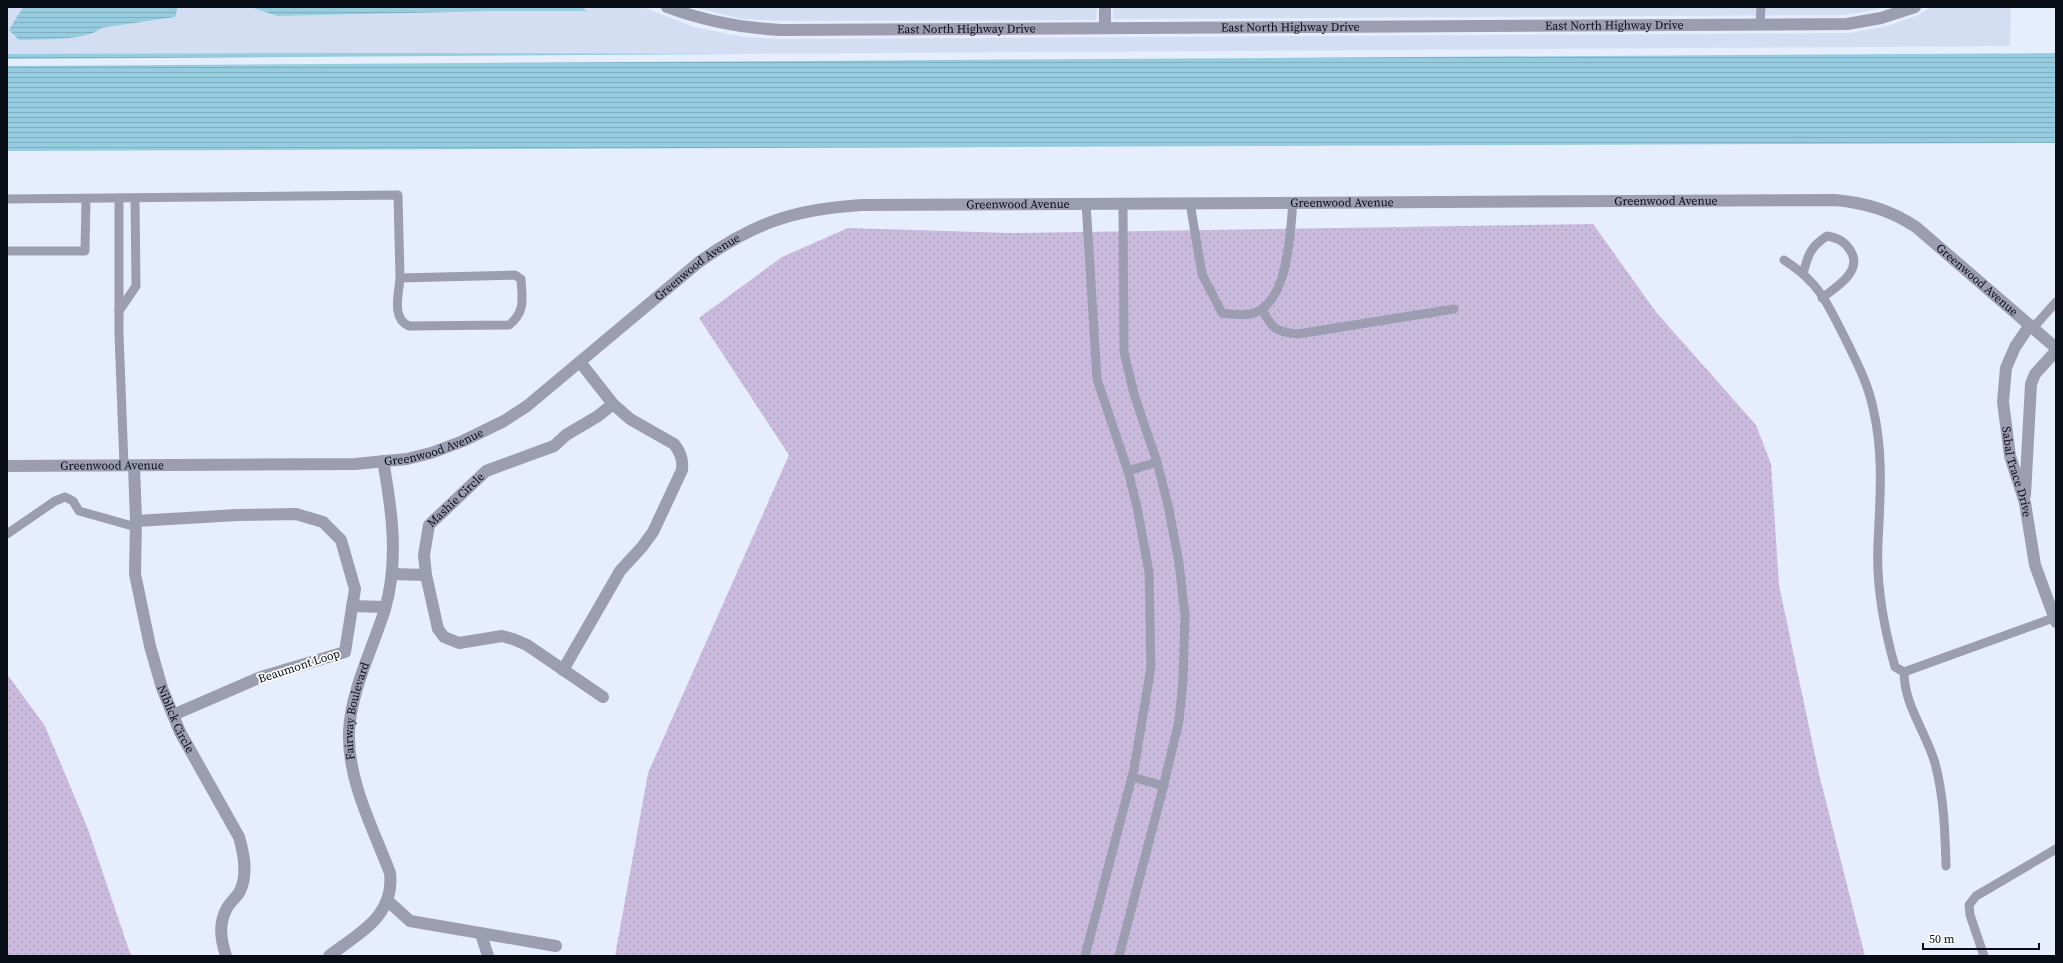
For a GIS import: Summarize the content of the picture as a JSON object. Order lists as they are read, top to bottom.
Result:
{
  "streets": {
    "street": [
      "East North Highway Drive",
      "Greenwood Avenue",
      "Sabal Trace Drive",
      "Mashie Circle",
      "Beaumont Loop",
      "Fairway Boulevard",
      "Niblick Circle"
    ]
  },
  "crossings": [
    ["Greenwood Avenue", "Sabal Trace Drive"],
    ["Greenwood Avenue", "Fairway Boulevard"],
    ["Greenwood Avenue", "Niblick Circle"],
    ["Beaumont Loop", "Niblick Circle"]
  ],
  "scale_bar": "50 m"
}
